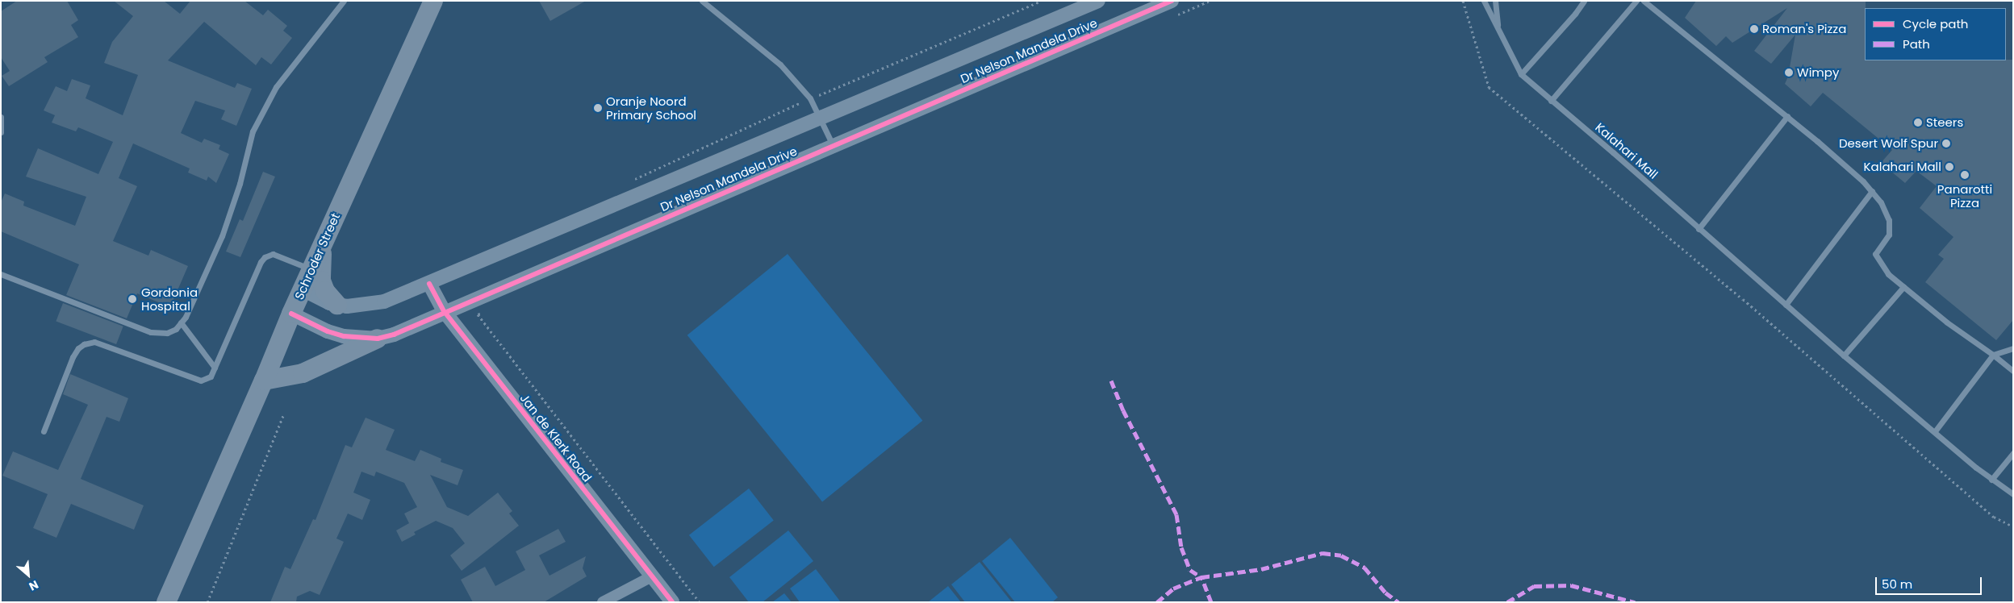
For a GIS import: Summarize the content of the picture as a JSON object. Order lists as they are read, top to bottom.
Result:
{
  "streets": {
    "highway": ["Schroder Street"],
    "street": ["Dr Nelson Mandela Drive", "Jan de Klerk Road"],
    "lane": ["Kalahari Mall"]
  },
  "crossings": [
    ["Dr Nelson Mandela Drive", "Schroder Street"],
    ["Dr Nelson Mandela Drive", "Jan de Klerk Road"]
  ],
  "places": [
    "Roman's Pizza",
    "Wimpy",
    "Oranje Noord Primary School",
    "Steers",
    "Desert Wolf Spur",
    "Kalahari Mall",
    "Panarotti Pizza",
    "Gordonia Hospital"
  ],
  "legend": ["Cycle path", "Path"],
  "scale_bar": "50 m",
  "north": "bottom right"
}
